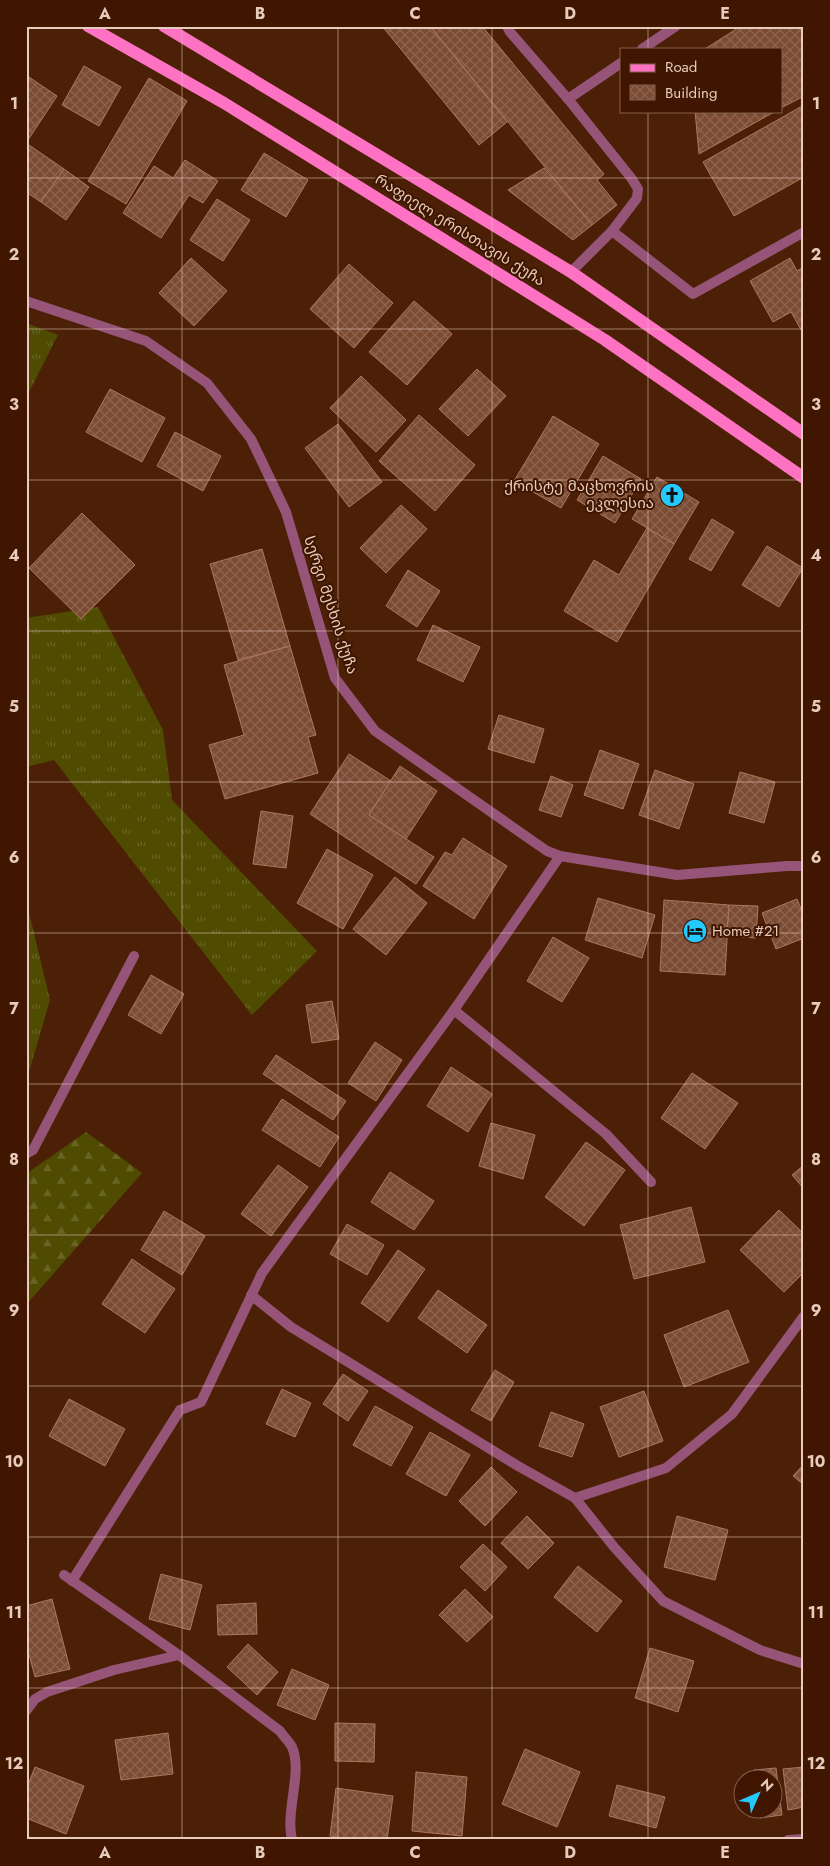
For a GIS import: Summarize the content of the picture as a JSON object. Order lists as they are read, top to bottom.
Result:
{
  "streets": {
    "main road": ["რაფიელ ერისთავის ქუჩა"],
    "street": ["სერგი მესხის ქუჩა"]
  },
  "places": {
    "church": ["ქრისტე მაცხოვრის ეკლესია"],
    "hotel": ["Home #21"]
  },
  "legend": ["Road", "Building"],
  "north": "top right",
  "grid": {
    "columns": [
      "A",
      "B",
      "C",
      "D",
      "E"
    ],
    "rows": [
      "1",
      "2",
      "3",
      "4",
      "5",
      "6",
      "7",
      "8",
      "9",
      "10",
      "11",
      "12"
    ]
  }
}
